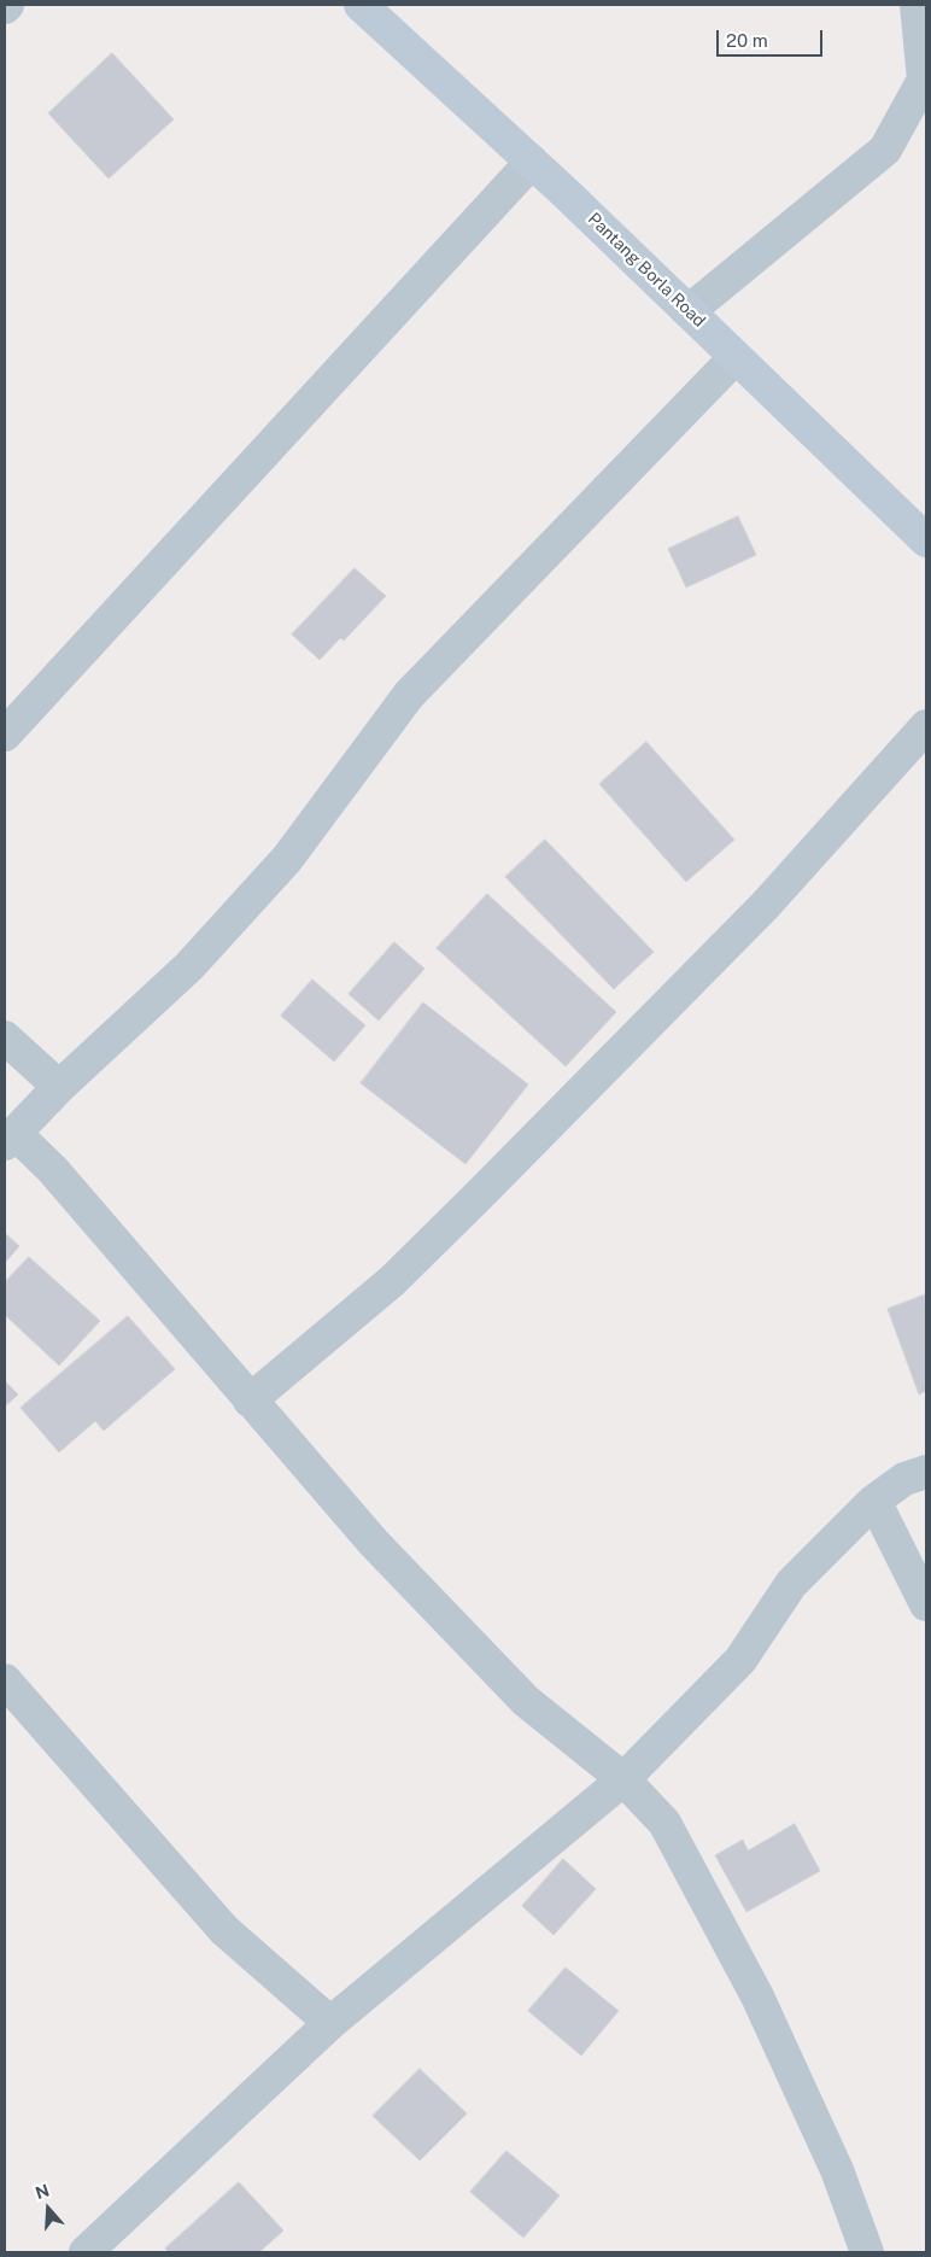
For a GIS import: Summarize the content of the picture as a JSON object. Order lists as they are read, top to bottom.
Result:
{
  "streets": {
    "street": ["Pantang Borla Road"]
  },
  "scale_bar": "20 m",
  "north": "top"
}
